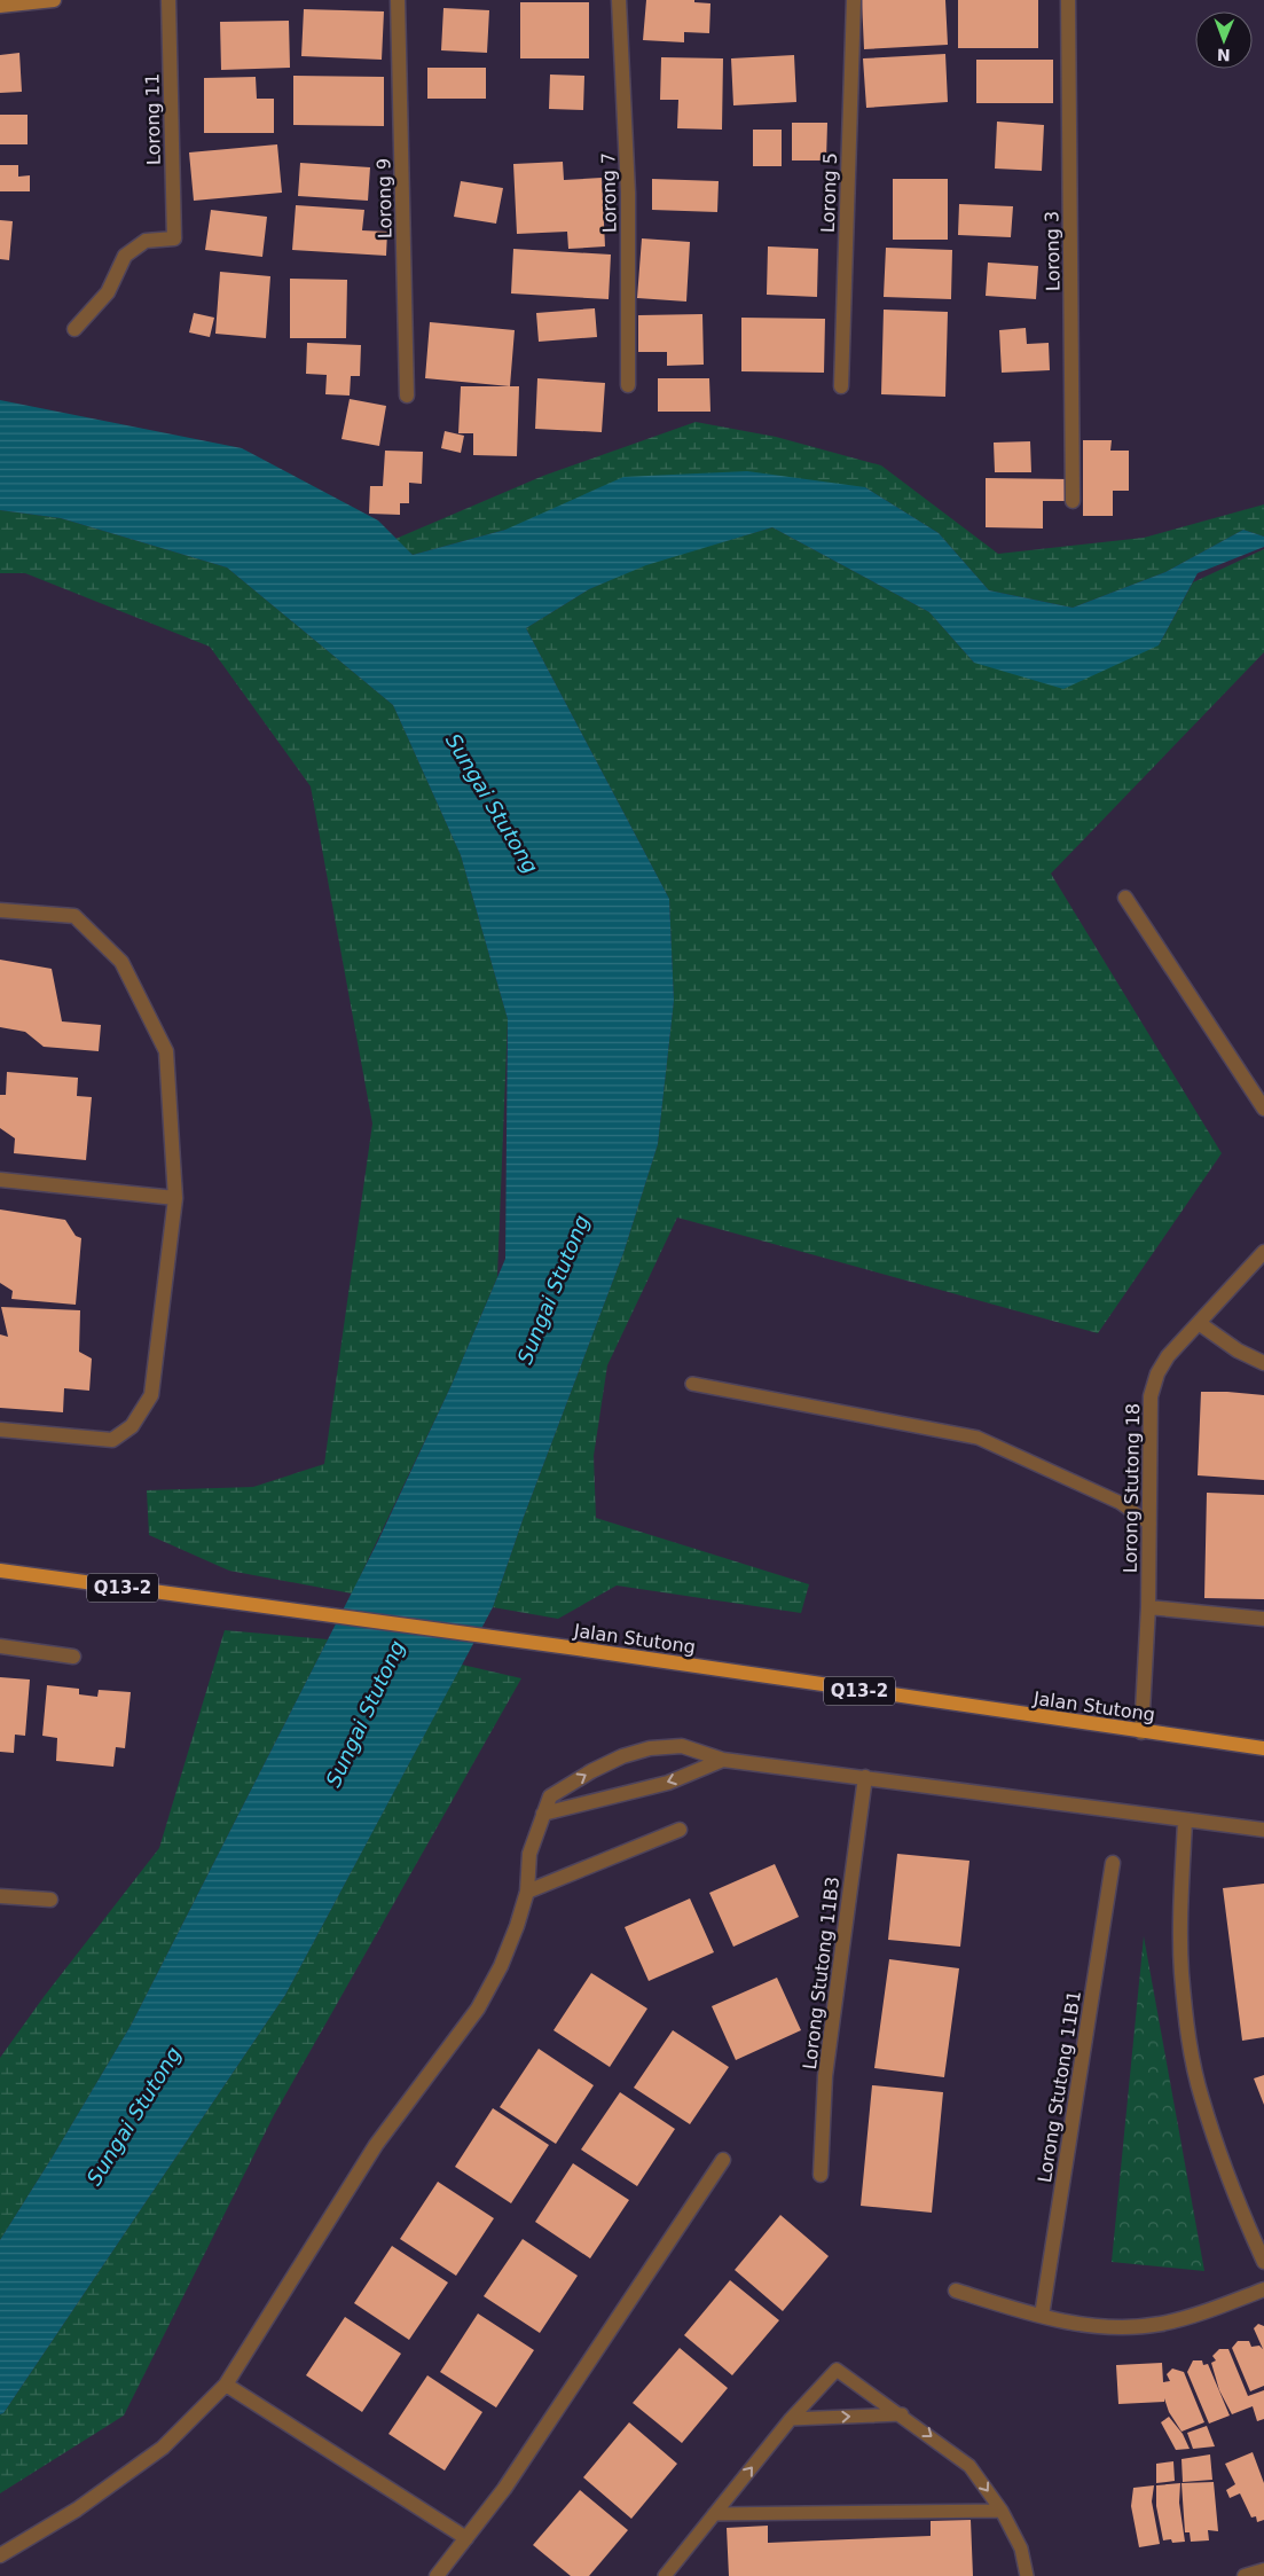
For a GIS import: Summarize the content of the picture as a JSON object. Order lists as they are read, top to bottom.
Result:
{
  "streets": {
    "main road": ["Q13-2", "Jalan Stutong"],
    "street": [
      "Lorong 11",
      "Lorong 7",
      "Lorong 5",
      "Lorong 9",
      "Lorong 3",
      "Lorong Stutong 18",
      "Lorong Stutong 11B3",
      "Lorong Stutong 11B1"
    ]
  },
  "crossings": [
    ["Lorong Stutong 18", "Jalan Stutong"]
  ],
  "water": ["Sungai Stutong"],
  "north": "bottom"
}
